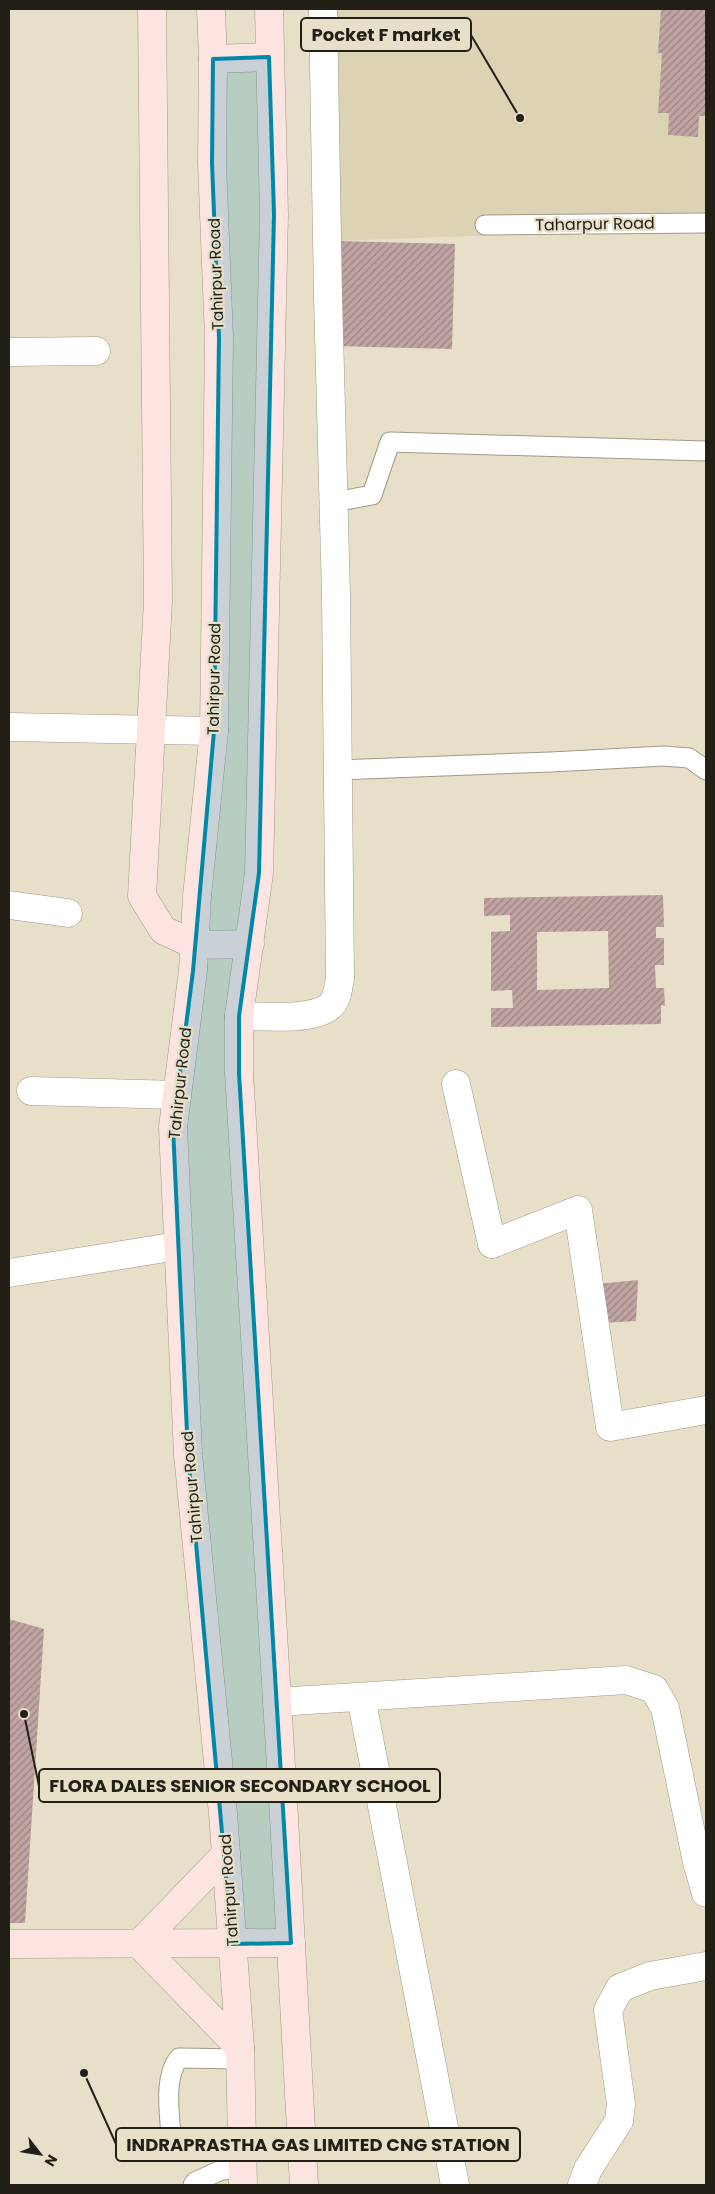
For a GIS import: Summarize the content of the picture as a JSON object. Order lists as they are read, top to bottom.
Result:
{
  "streets": {
    "main road": ["Tahirpur Road"],
    "lane": ["Taharpur Road"]
  },
  "places": ["Pocket F market", "FLORA DALES SENIOR SECONDARY SCHOOL", "INDRAPRASTHA GAS LIMITED CNG STATION"],
  "north": "bottom right"
}
